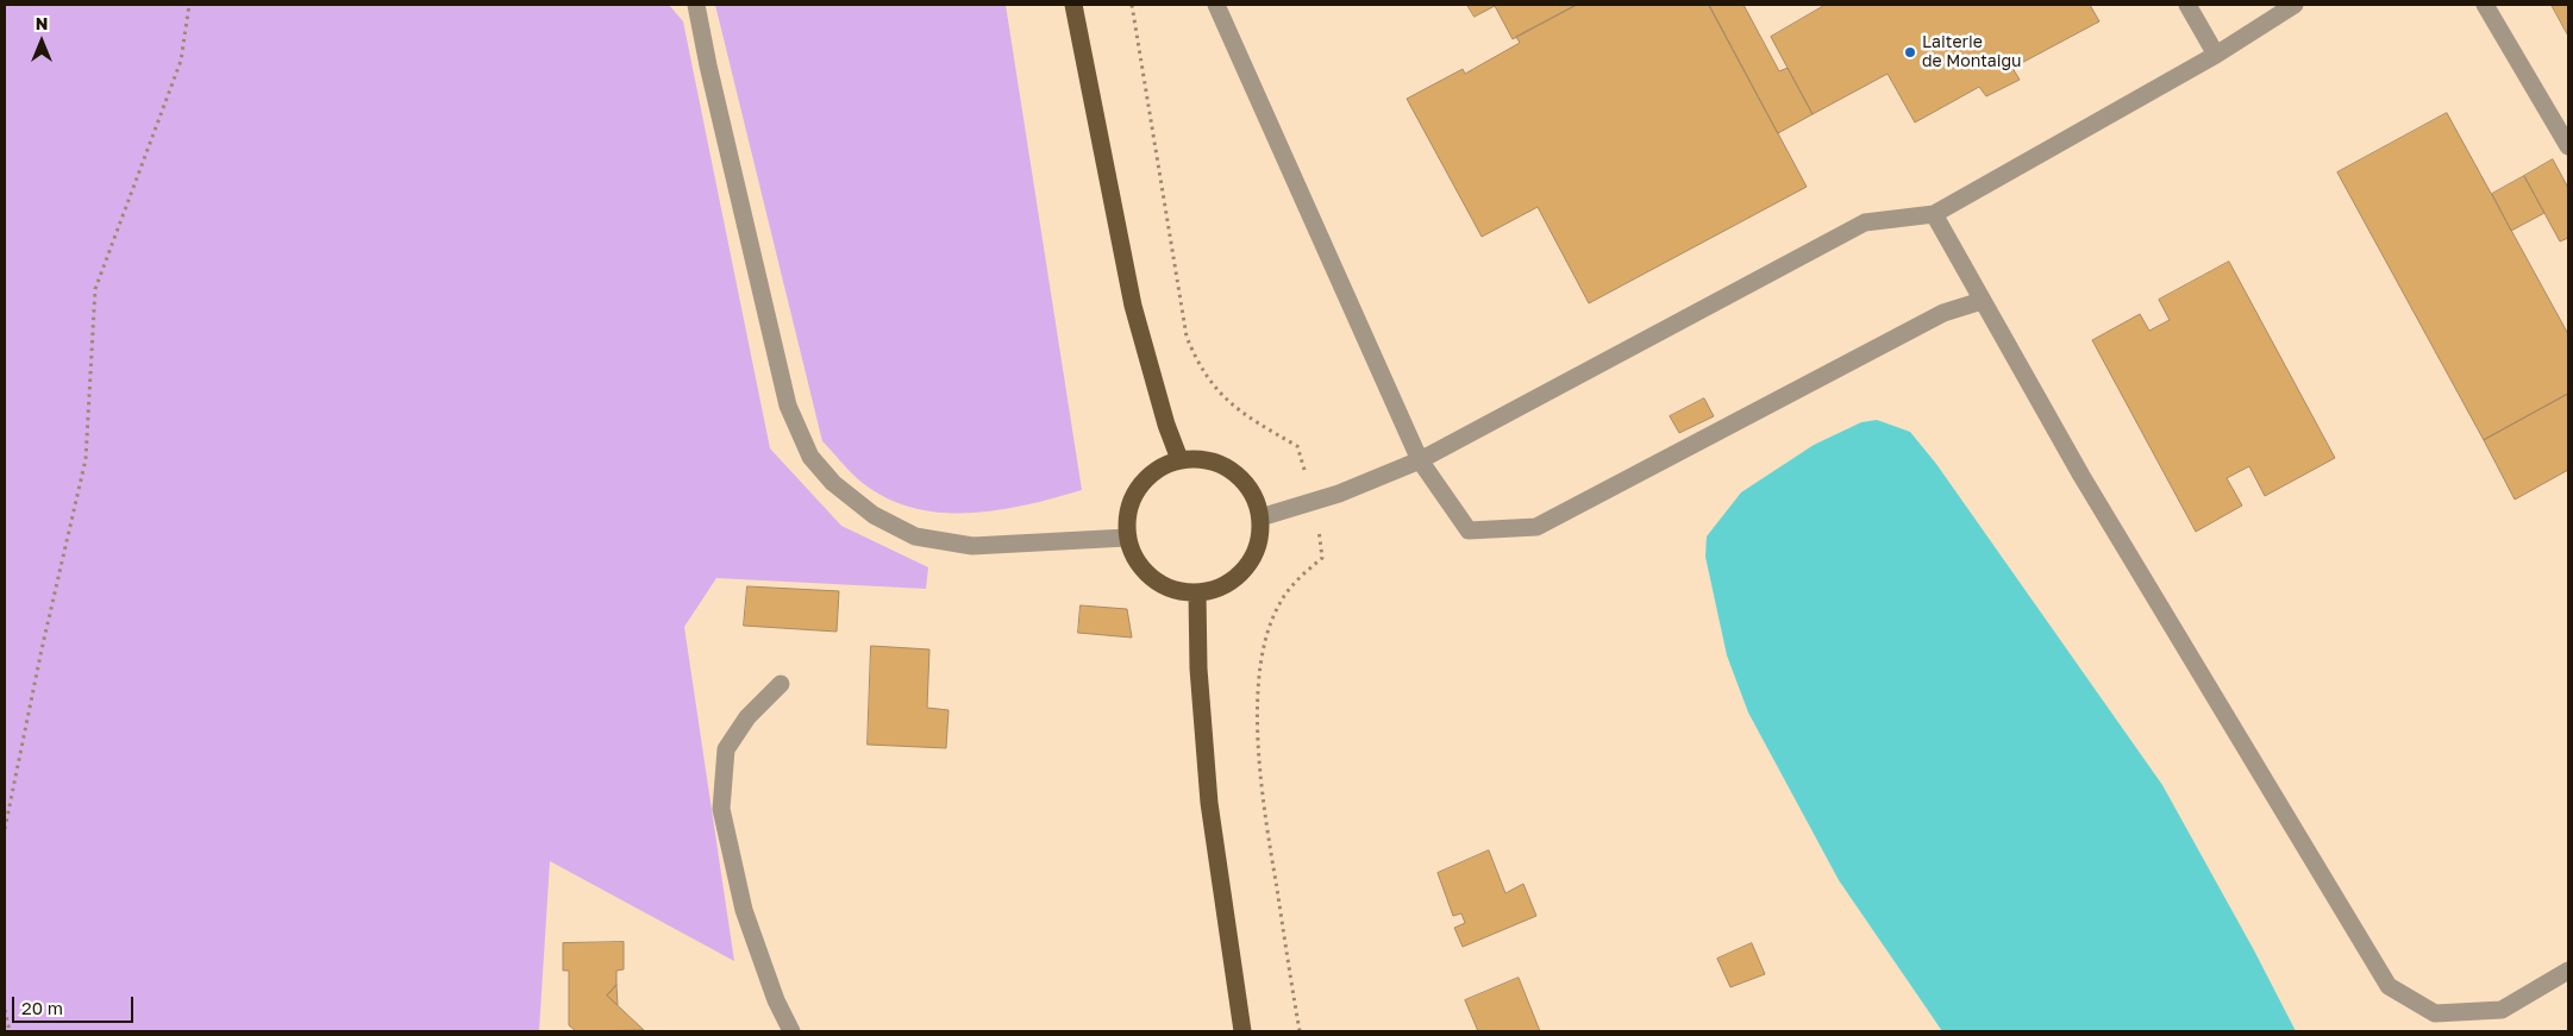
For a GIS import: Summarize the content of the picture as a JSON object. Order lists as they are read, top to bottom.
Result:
{
  "places": ["Laiterie de Montaigu"],
  "scale_bar": "20 m",
  "north": "top"
}
